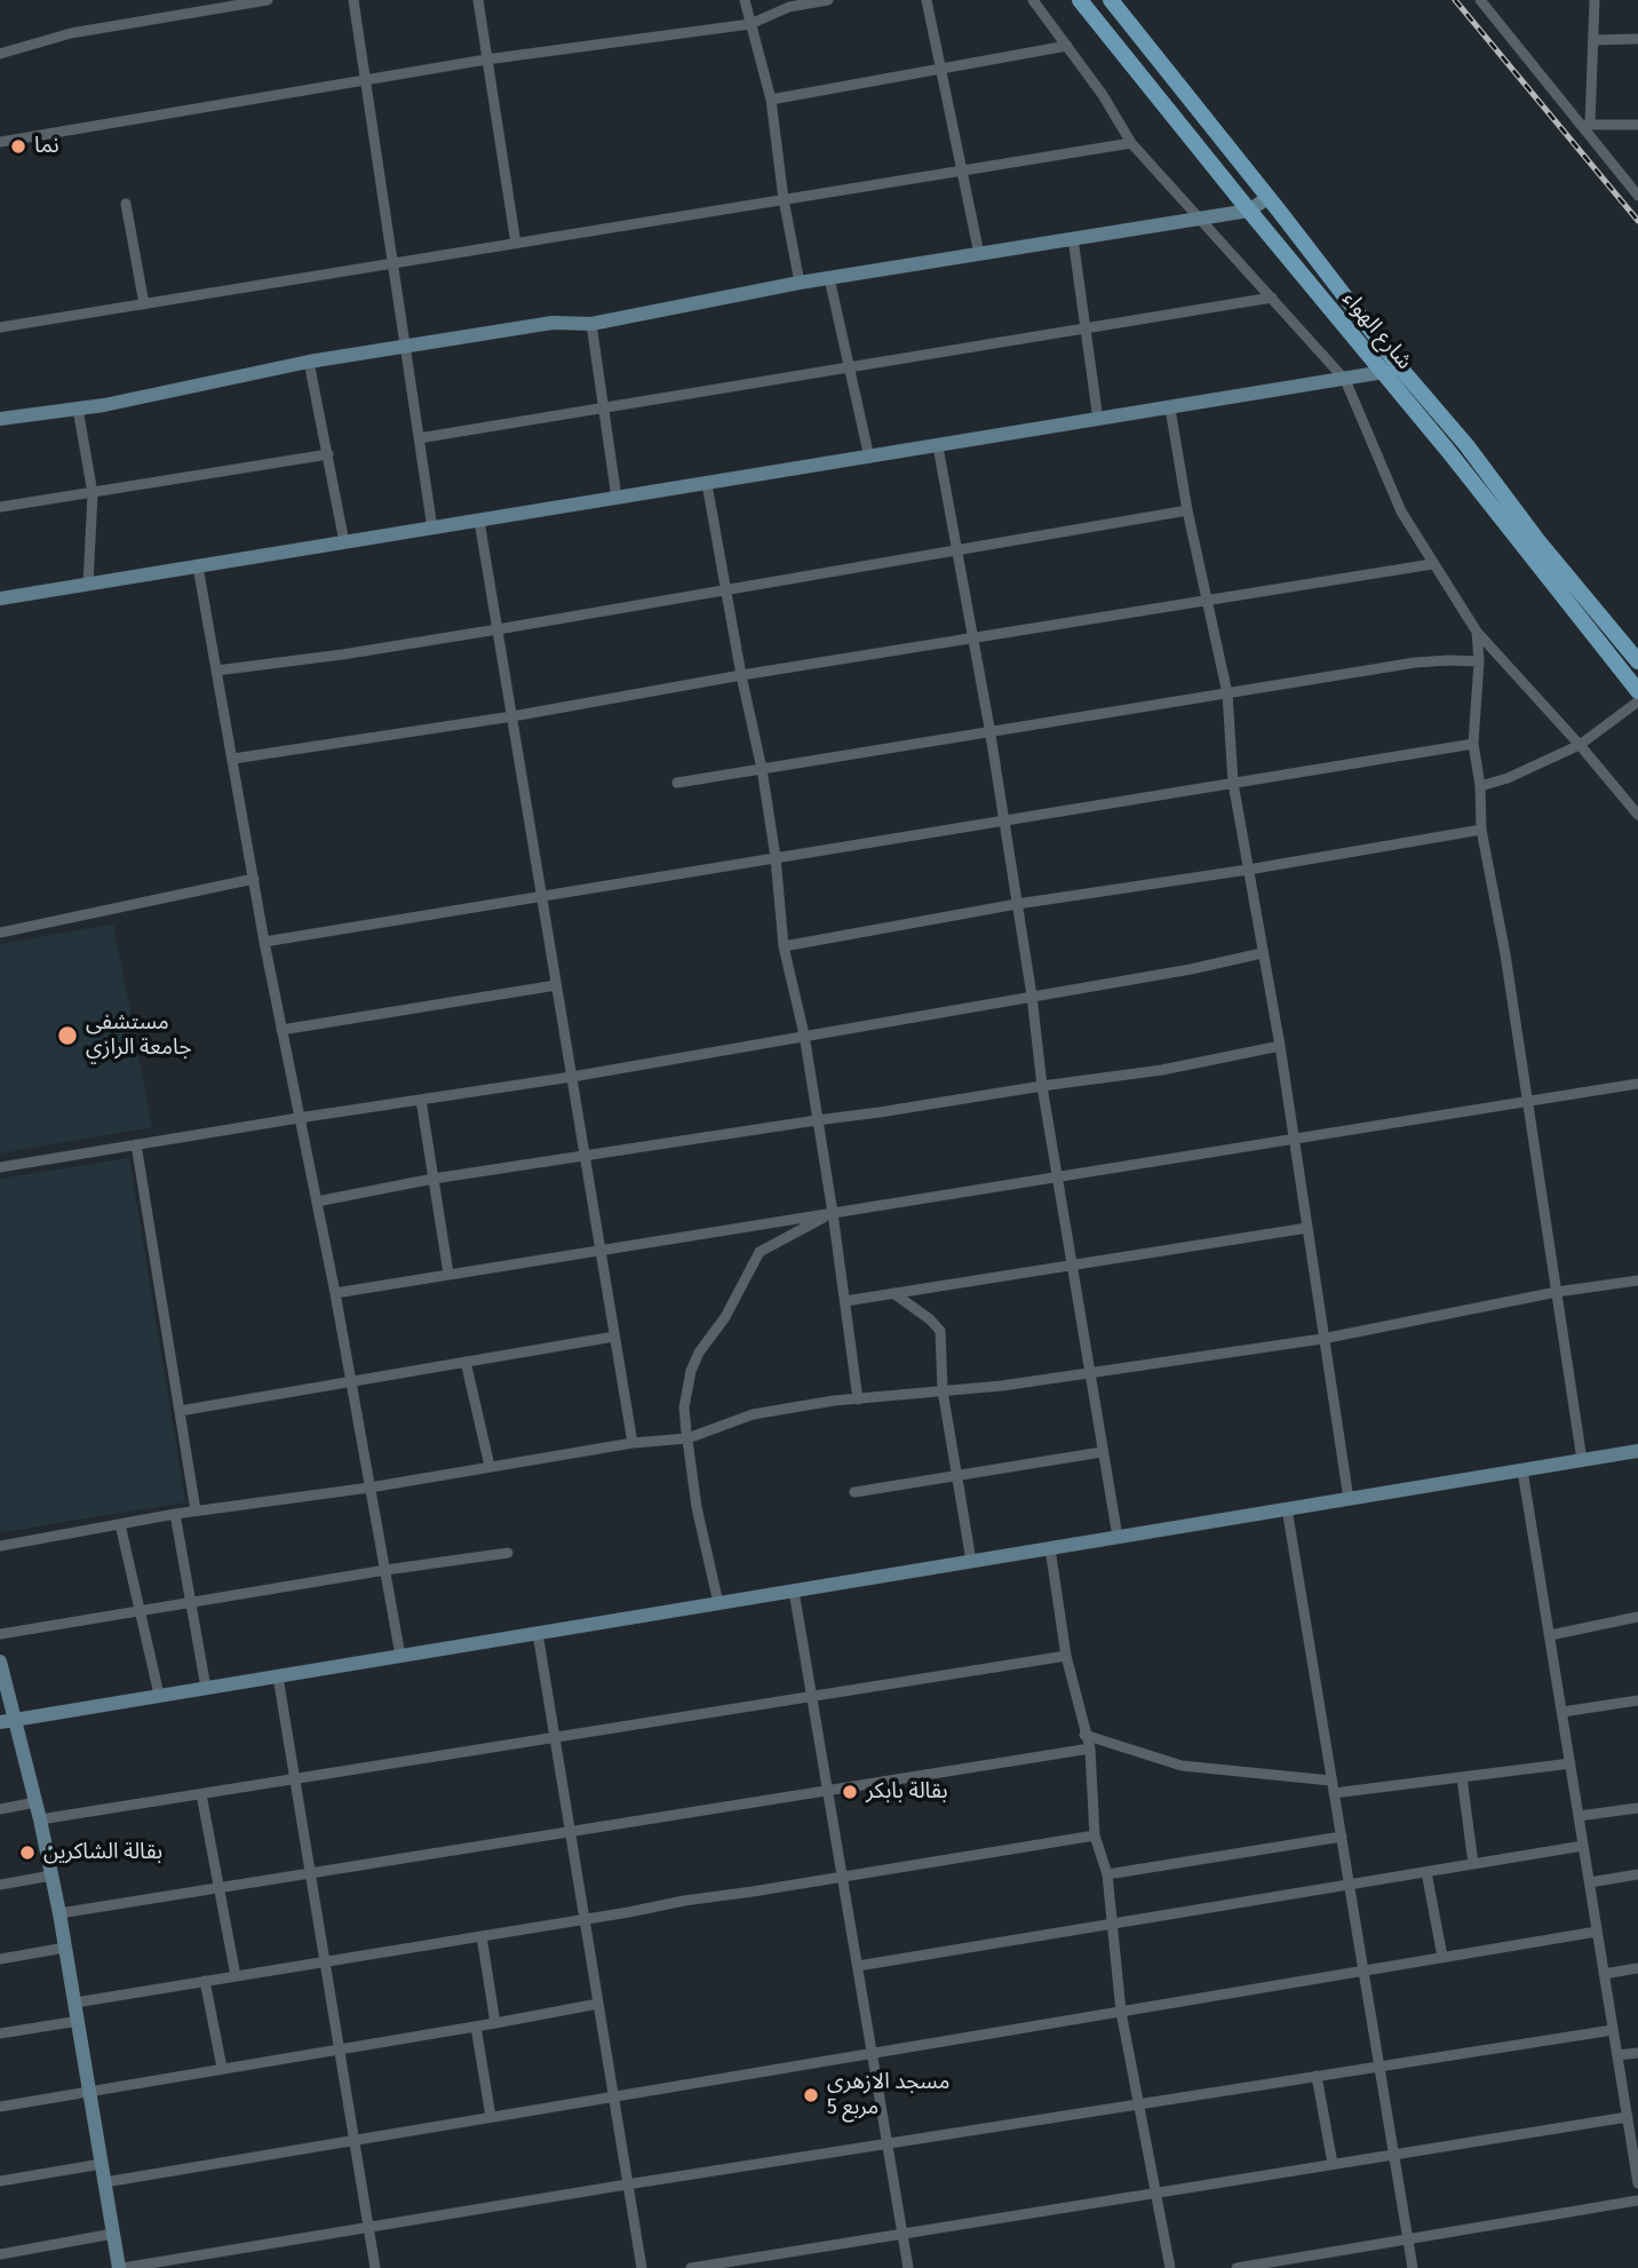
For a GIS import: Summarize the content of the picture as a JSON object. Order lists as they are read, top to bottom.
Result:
{
  "streets": {
    "main road": ["شارع الهواء"]
  },
  "places": [
    "نما",
    "مستشفى جامعة الرازي",
    "بقالة بابكر",
    "بقالة الشاكرين",
    "مسجد الازهري مربع 5"
  ]
}
